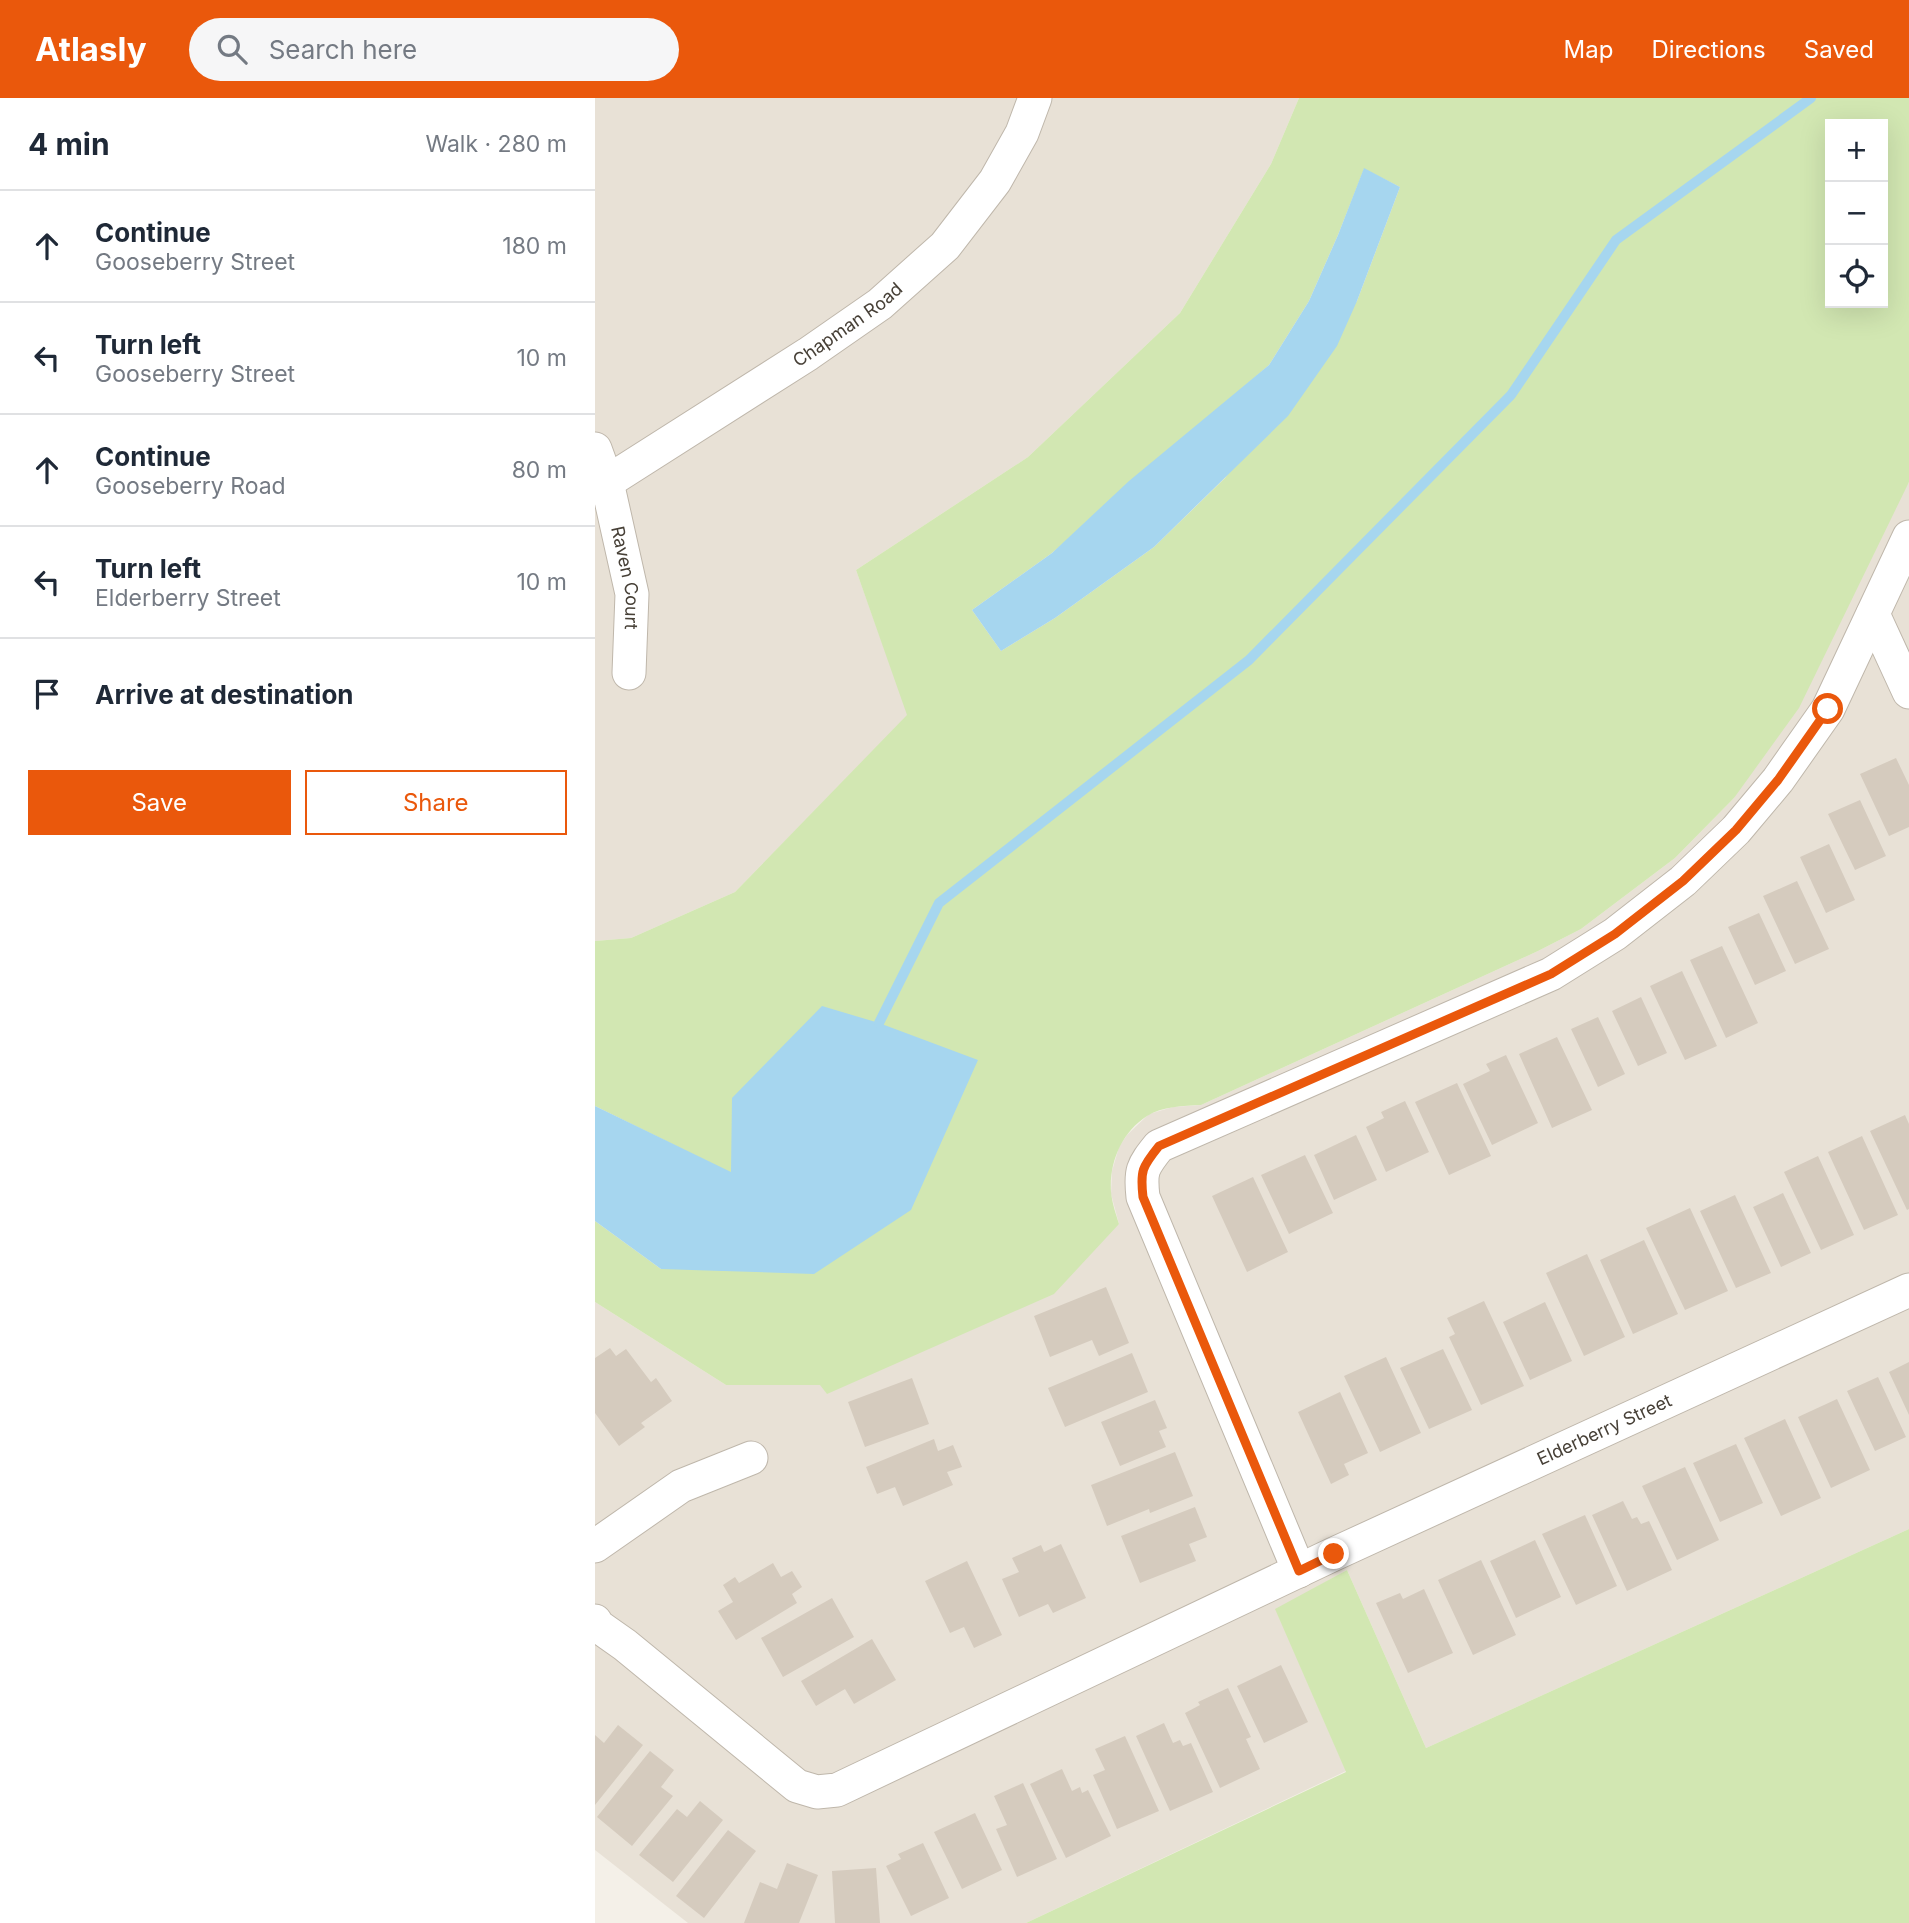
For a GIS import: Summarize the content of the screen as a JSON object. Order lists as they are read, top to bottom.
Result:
{
  "streets": {
    "street": ["Chapman Road", "Raven Court", "Elderberry Street"]
  },
  "crossings": [
    ["Chapman Road", "Raven Court"]
  ],
  "page": {
    "header": "Atlasly",
    "search": "Search here",
    "nav": ["Map", "Directions", "Saved"],
    "heading": ["4 min", "Walk · 280 m"],
    "map_buttons": ["+", "−"],
    "list": [
      ["Continue", "Gooseberry Street", "180 m"],
      ["Turn left", "Gooseberry Street", "10 m"],
      ["Continue", "Gooseberry Road", "80 m"],
      ["Turn left", "Elderberry Street", "10 m"],
      "Arrive at destination"
    ],
    "buttons": ["Save", "Share"]
  }
}
